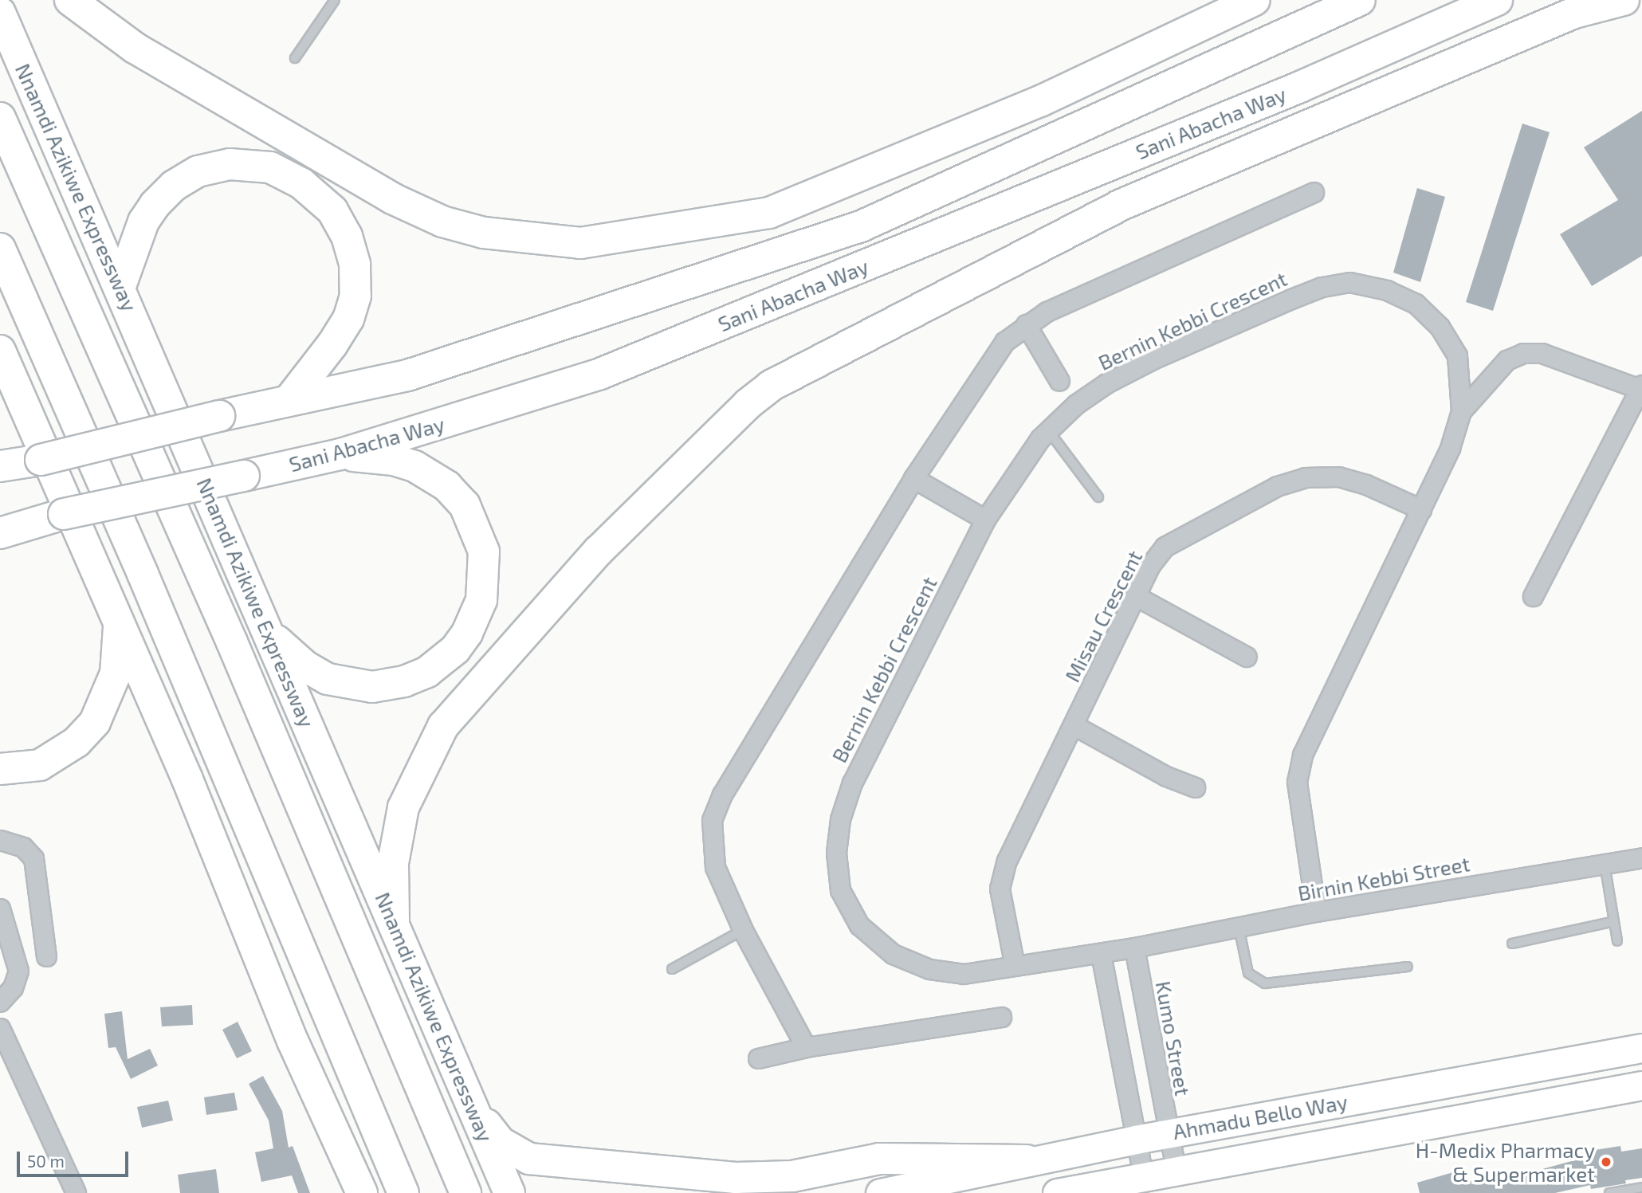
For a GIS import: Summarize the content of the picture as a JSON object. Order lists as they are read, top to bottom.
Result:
{
  "streets": {
    "highway": ["Sani Abacha Way", "Nnamdi Azikiwe Expressway"],
    "main road": ["Ahmadu Bello Way"],
    "street": [
      "Bernin Kebbi Crescent",
      "Misau Crescent",
      "Birnin Kebbi Street",
      "Kumo Street"
    ]
  },
  "crossings": [
    ["Bernin Kebbi Crescent", "Misau Crescent"],
    ["Bernin Kebbi Crescent", "Birnin Kebbi Street"],
    ["Bernin Kebbi Crescent", "Kumo Street"],
    ["Birnin Kebbi Street", "Kumo Street"],
    ["Kumo Street", "Ahmadu Bello Way"]
  ],
  "places": ["H-Medix Pharmacy & Supermarket"],
  "scale_bar": "50 m"
}
